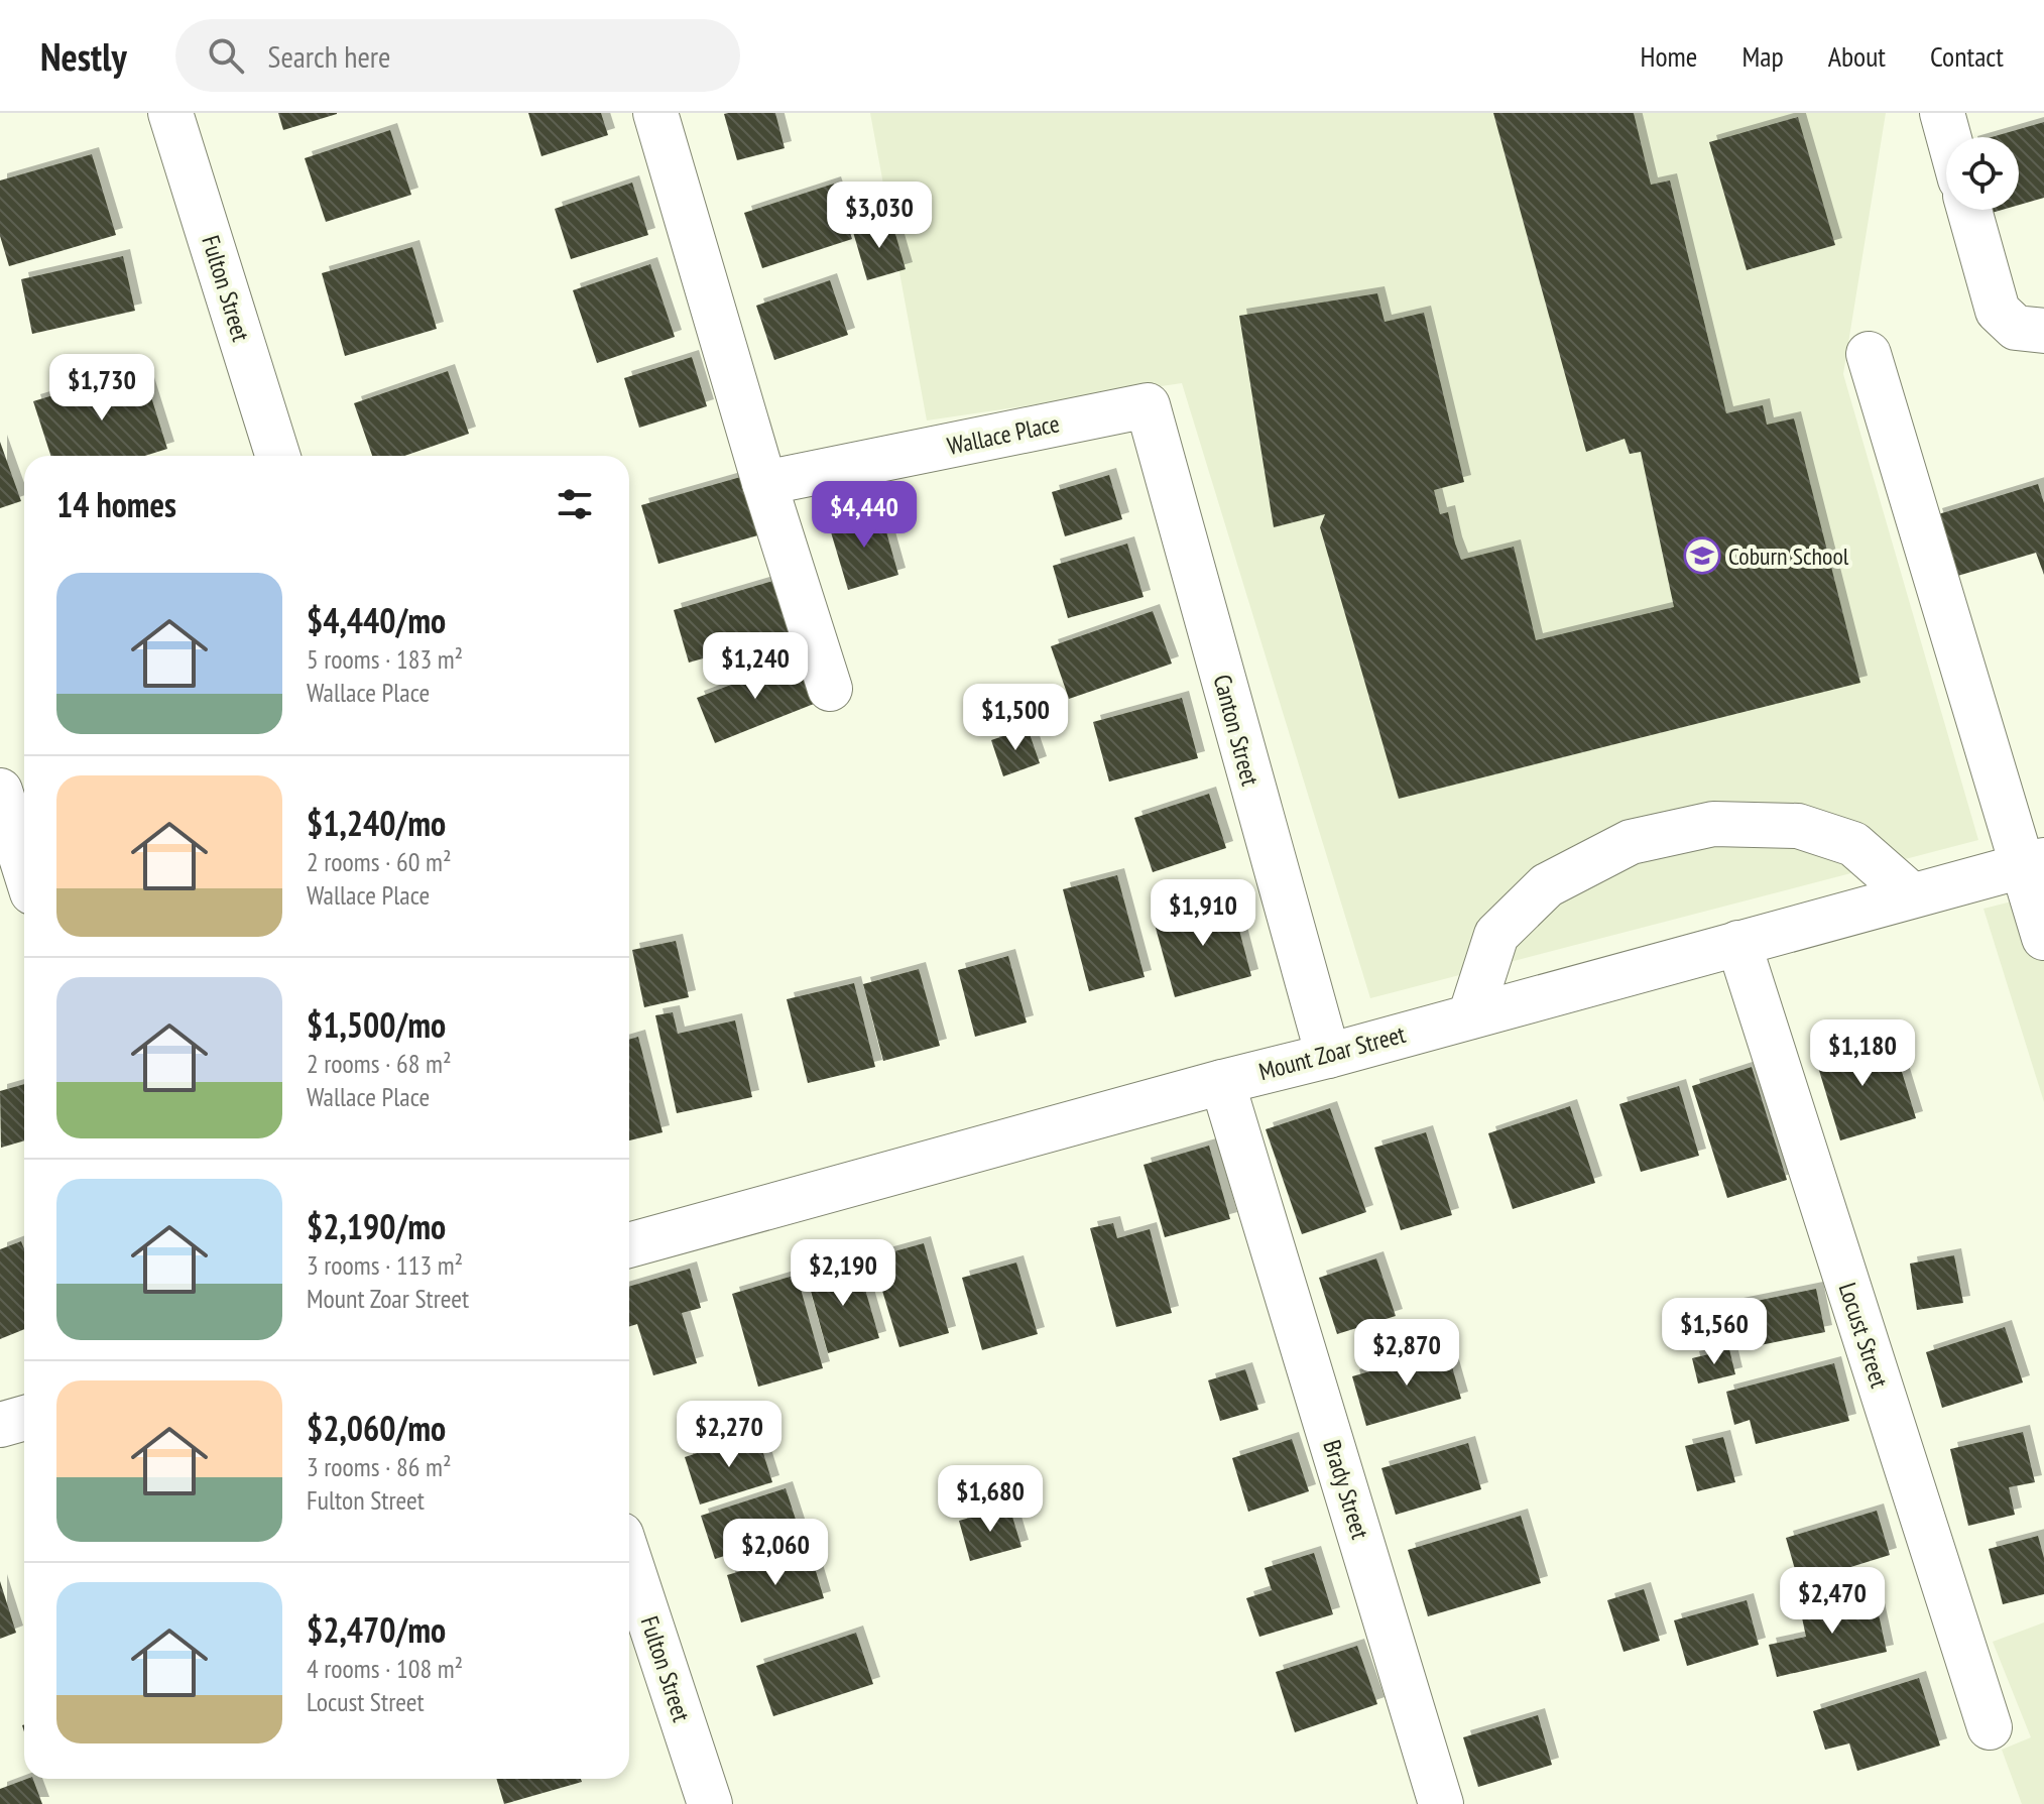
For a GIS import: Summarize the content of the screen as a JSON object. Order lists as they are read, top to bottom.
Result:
{
  "streets": {
    "street": [
      "Fulton Street",
      "Wallace Place",
      "Canton Street",
      "Mount Zoar Street",
      "Locust Street",
      "Brady Street"
    ]
  },
  "crossings": [
    ["Wallace Place", "Canton Street"],
    ["Canton Street", "Mount Zoar Street"],
    ["Mount Zoar Street", "Locust Street"],
    ["Mount Zoar Street", "Brady Street"]
  ],
  "places": {
    "school or university": ["Coburn School"]
  },
  "page": {
    "header": "Nestly",
    "search": "Search here",
    "nav": [
      "Home",
      "Map",
      "About",
      "Contact"
    ],
    "price": [
      "$3,030",
      "$1,730",
      "$4,440",
      "$1,240",
      "$1,500",
      "$1,910",
      "$1,180",
      "$2,190",
      "$1,560",
      "$2,870",
      "$2,270",
      "$1,680",
      "$2,060",
      "$2,470"
    ],
    "heading": "14 homes",
    "list": [
      {
        "name": "$4,440/mo",
        "note": "5 rooms · 183 m² · Wallace Place"
      },
      {
        "name": "$1,240/mo",
        "note": "2 rooms · 60 m² · Wallace Place"
      },
      {
        "name": "$1,500/mo",
        "note": "2 rooms · 68 m² · Wallace Place"
      },
      {
        "name": "$2,190/mo",
        "note": "3 rooms · 113 m² · Mount Zoar Street"
      },
      {
        "name": "$2,060/mo",
        "note": "3 rooms · 86 m² · Fulton Street"
      },
      {
        "name": "$2,470/mo",
        "note": "4 rooms · 108 m² · Locust Street"
      }
    ]
  }
}
